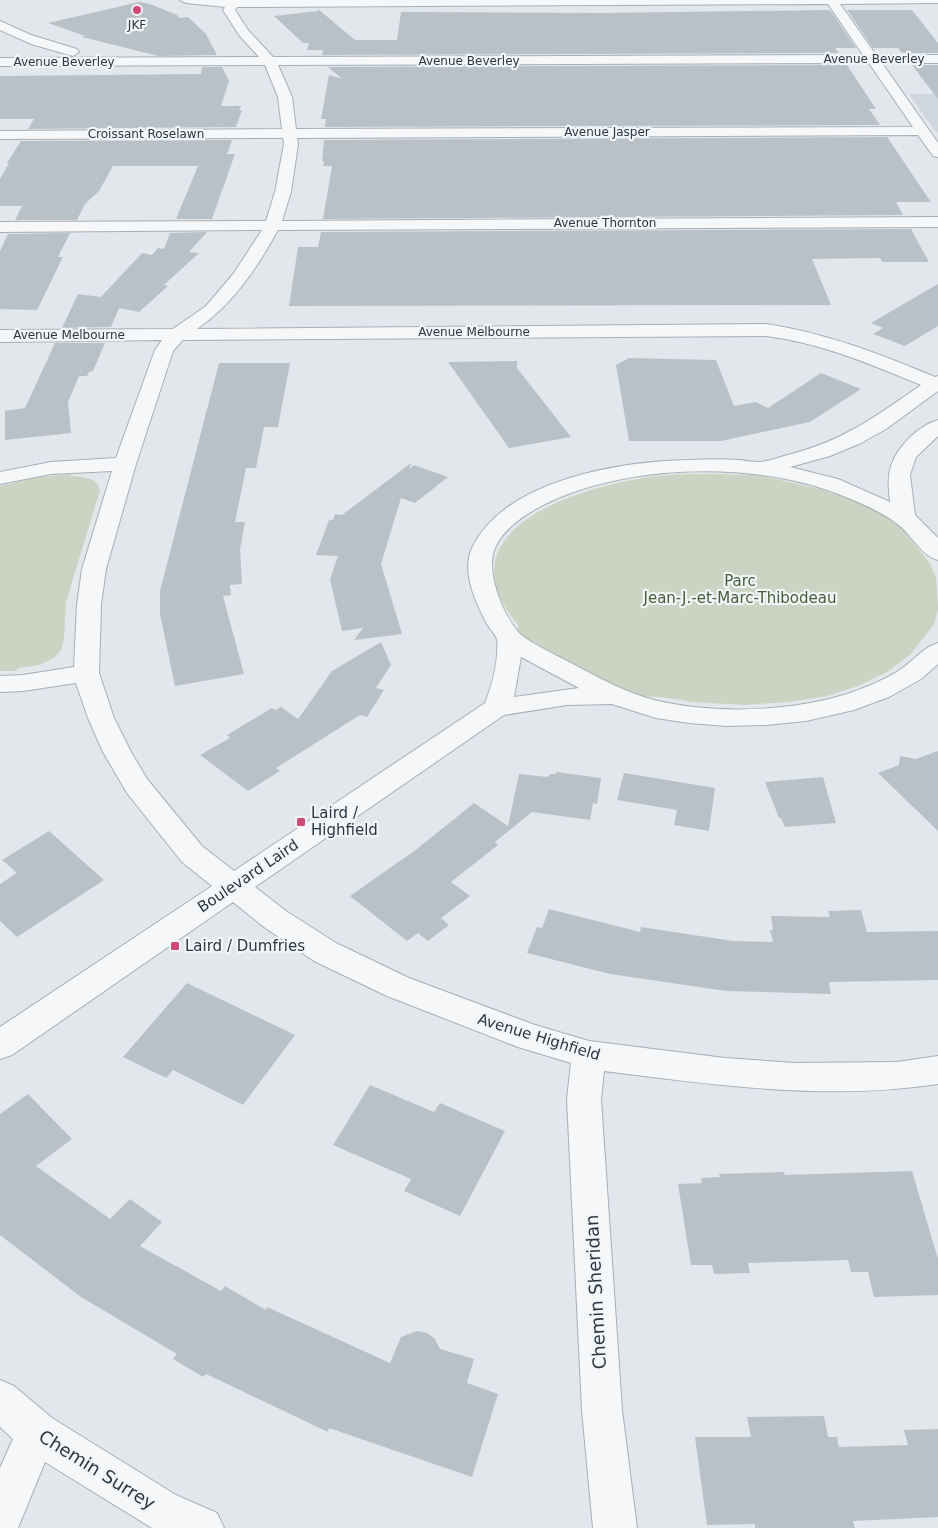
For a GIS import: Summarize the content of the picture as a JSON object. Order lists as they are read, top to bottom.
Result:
{
  "streets": {
    "street": [
      "Avenue Beverley",
      "Avenue Jasper",
      "Croissant Roselawn",
      "Avenue Thornton",
      "Avenue Melbourne",
      "Boulevard Laird",
      "Avenue Highfield",
      "Chemin Sheridan",
      "Chemin Surrey"
    ]
  },
  "crossings": [
    ["Avenue Jasper", "Croissant Roselawn"],
    ["Boulevard Laird", "Avenue Highfield"],
    ["Avenue Highfield", "Chemin Sheridan"]
  ],
  "parks": ["Parc Jean-J.-et-Marc-Thibodeau"],
  "places": {
    "other": ["JKF"],
    "transit": ["Laird / Highfield", "Laird / Dumfries"]
  }
}
